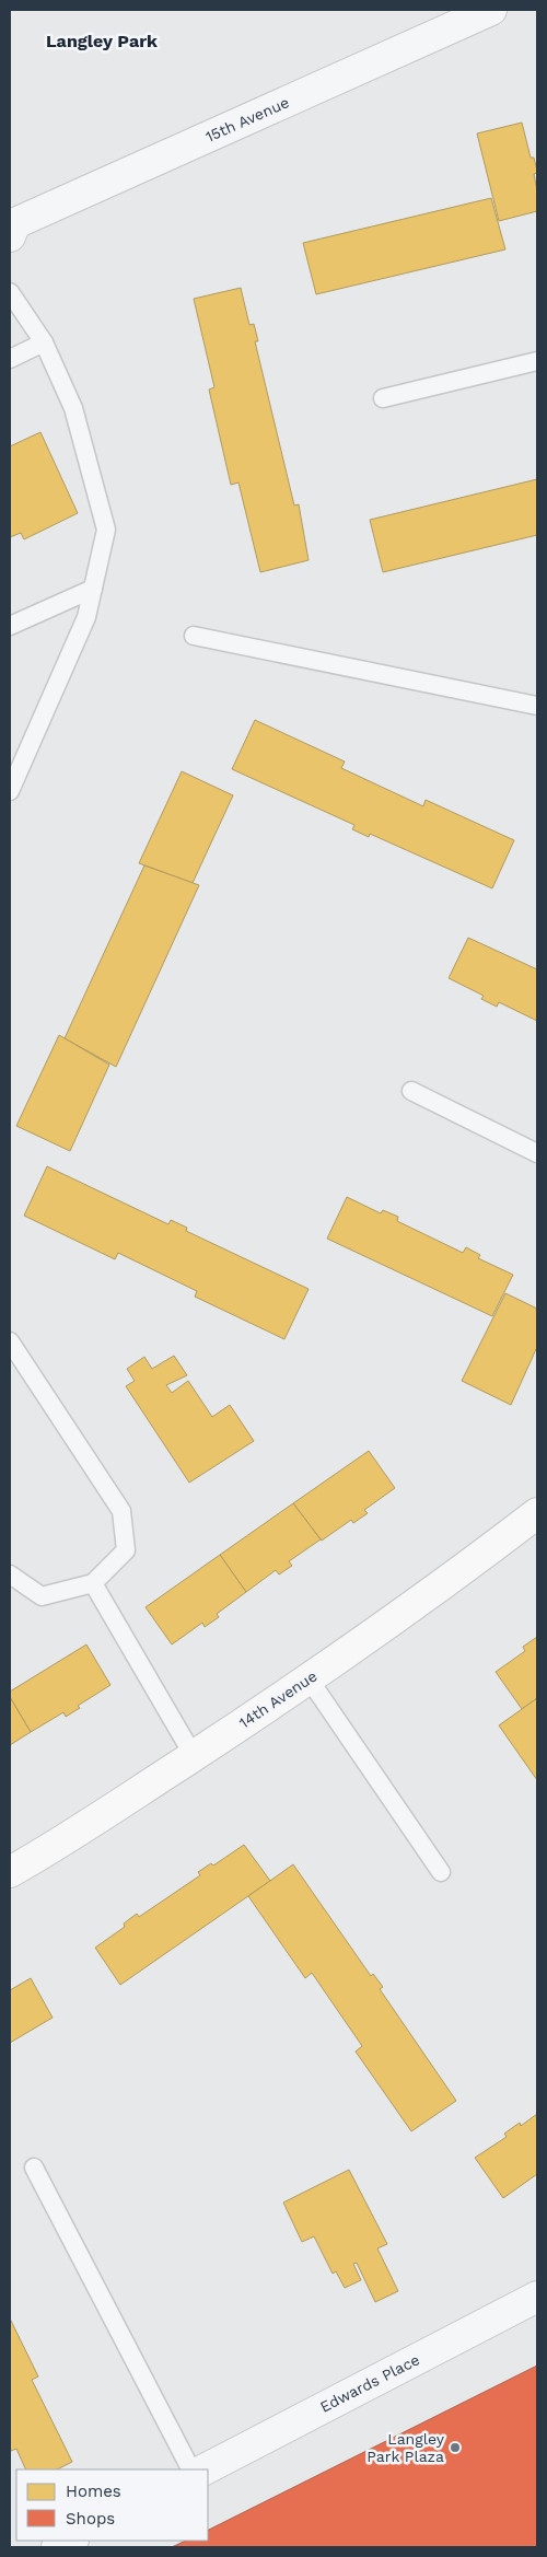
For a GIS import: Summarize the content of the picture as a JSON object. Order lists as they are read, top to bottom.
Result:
{
  "streets": {
    "street": ["15th Avenue", "14th Avenue", "Edwards Place"]
  },
  "districts": ["Langley Park"],
  "places": ["Langley Park Plaza"],
  "legend": ["Homes", "Shops"]
}
